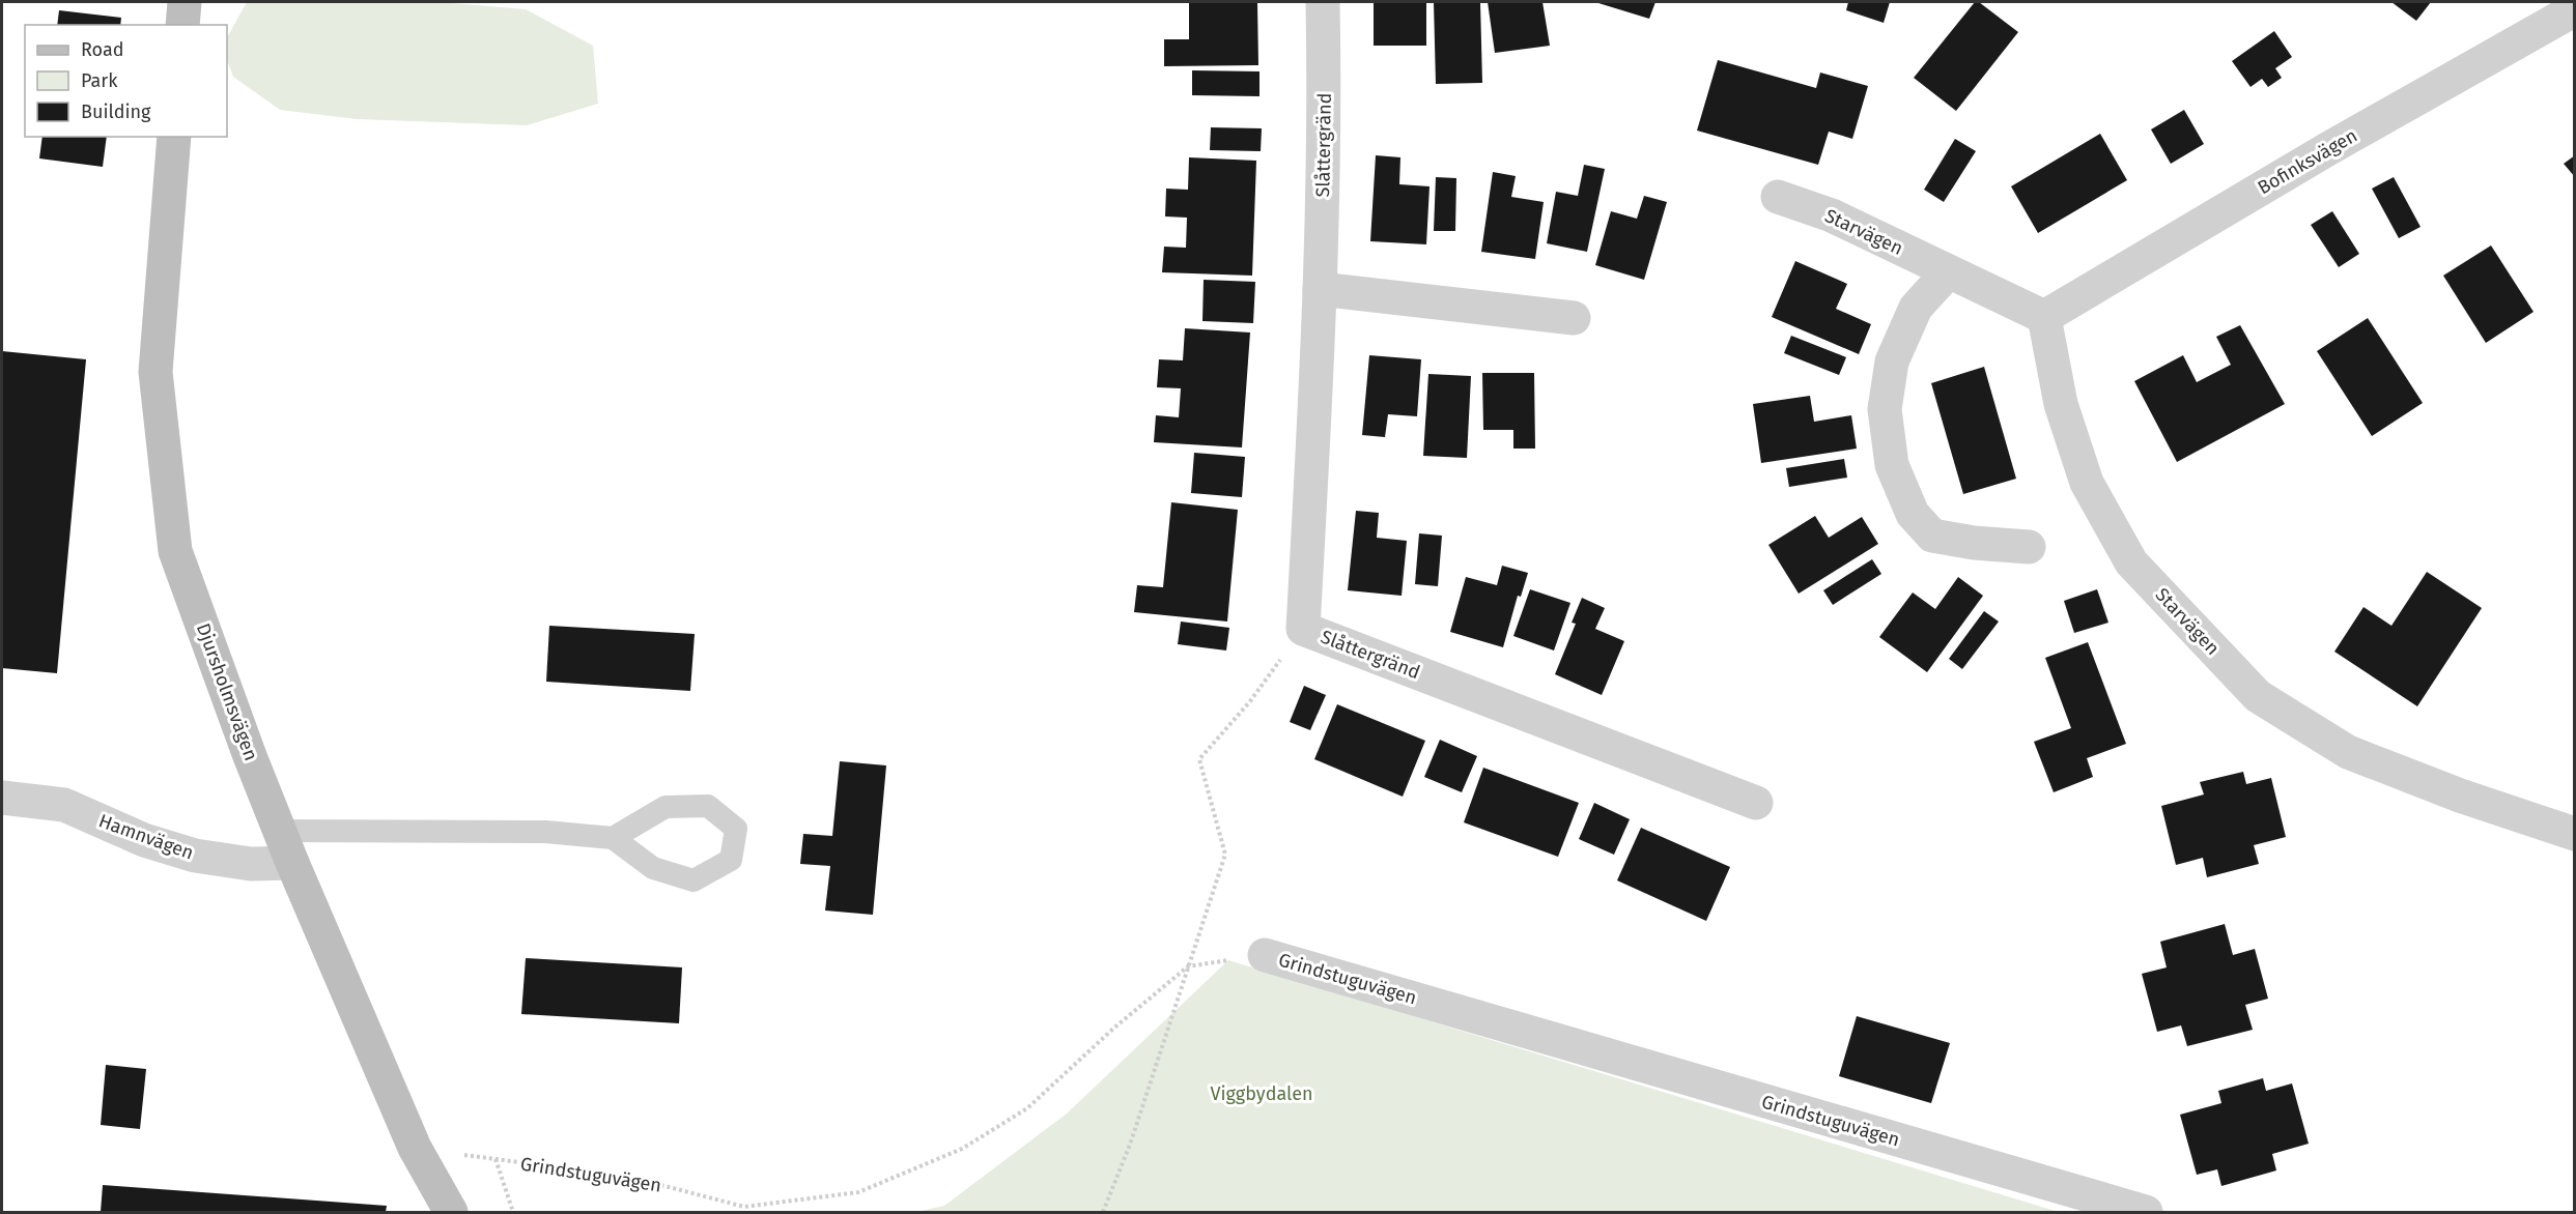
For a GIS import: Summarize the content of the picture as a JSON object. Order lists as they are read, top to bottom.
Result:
{
  "streets": {
    "street": [
      "Slåttergränd",
      "Bofinksvägen",
      "Starvägen",
      "Djursholmsvägen",
      "Hamnvägen",
      "Grindstuguvägen"
    ]
  },
  "crossings": [
    ["Bofinksvägen", "Starvägen"],
    ["Djursholmsvägen", "Hamnvägen"],
    ["Djursholmsvägen", "Grindstuguvägen"]
  ],
  "parks": ["Viggbydalen"],
  "legend": ["Road", "Park", "Building"]
}
